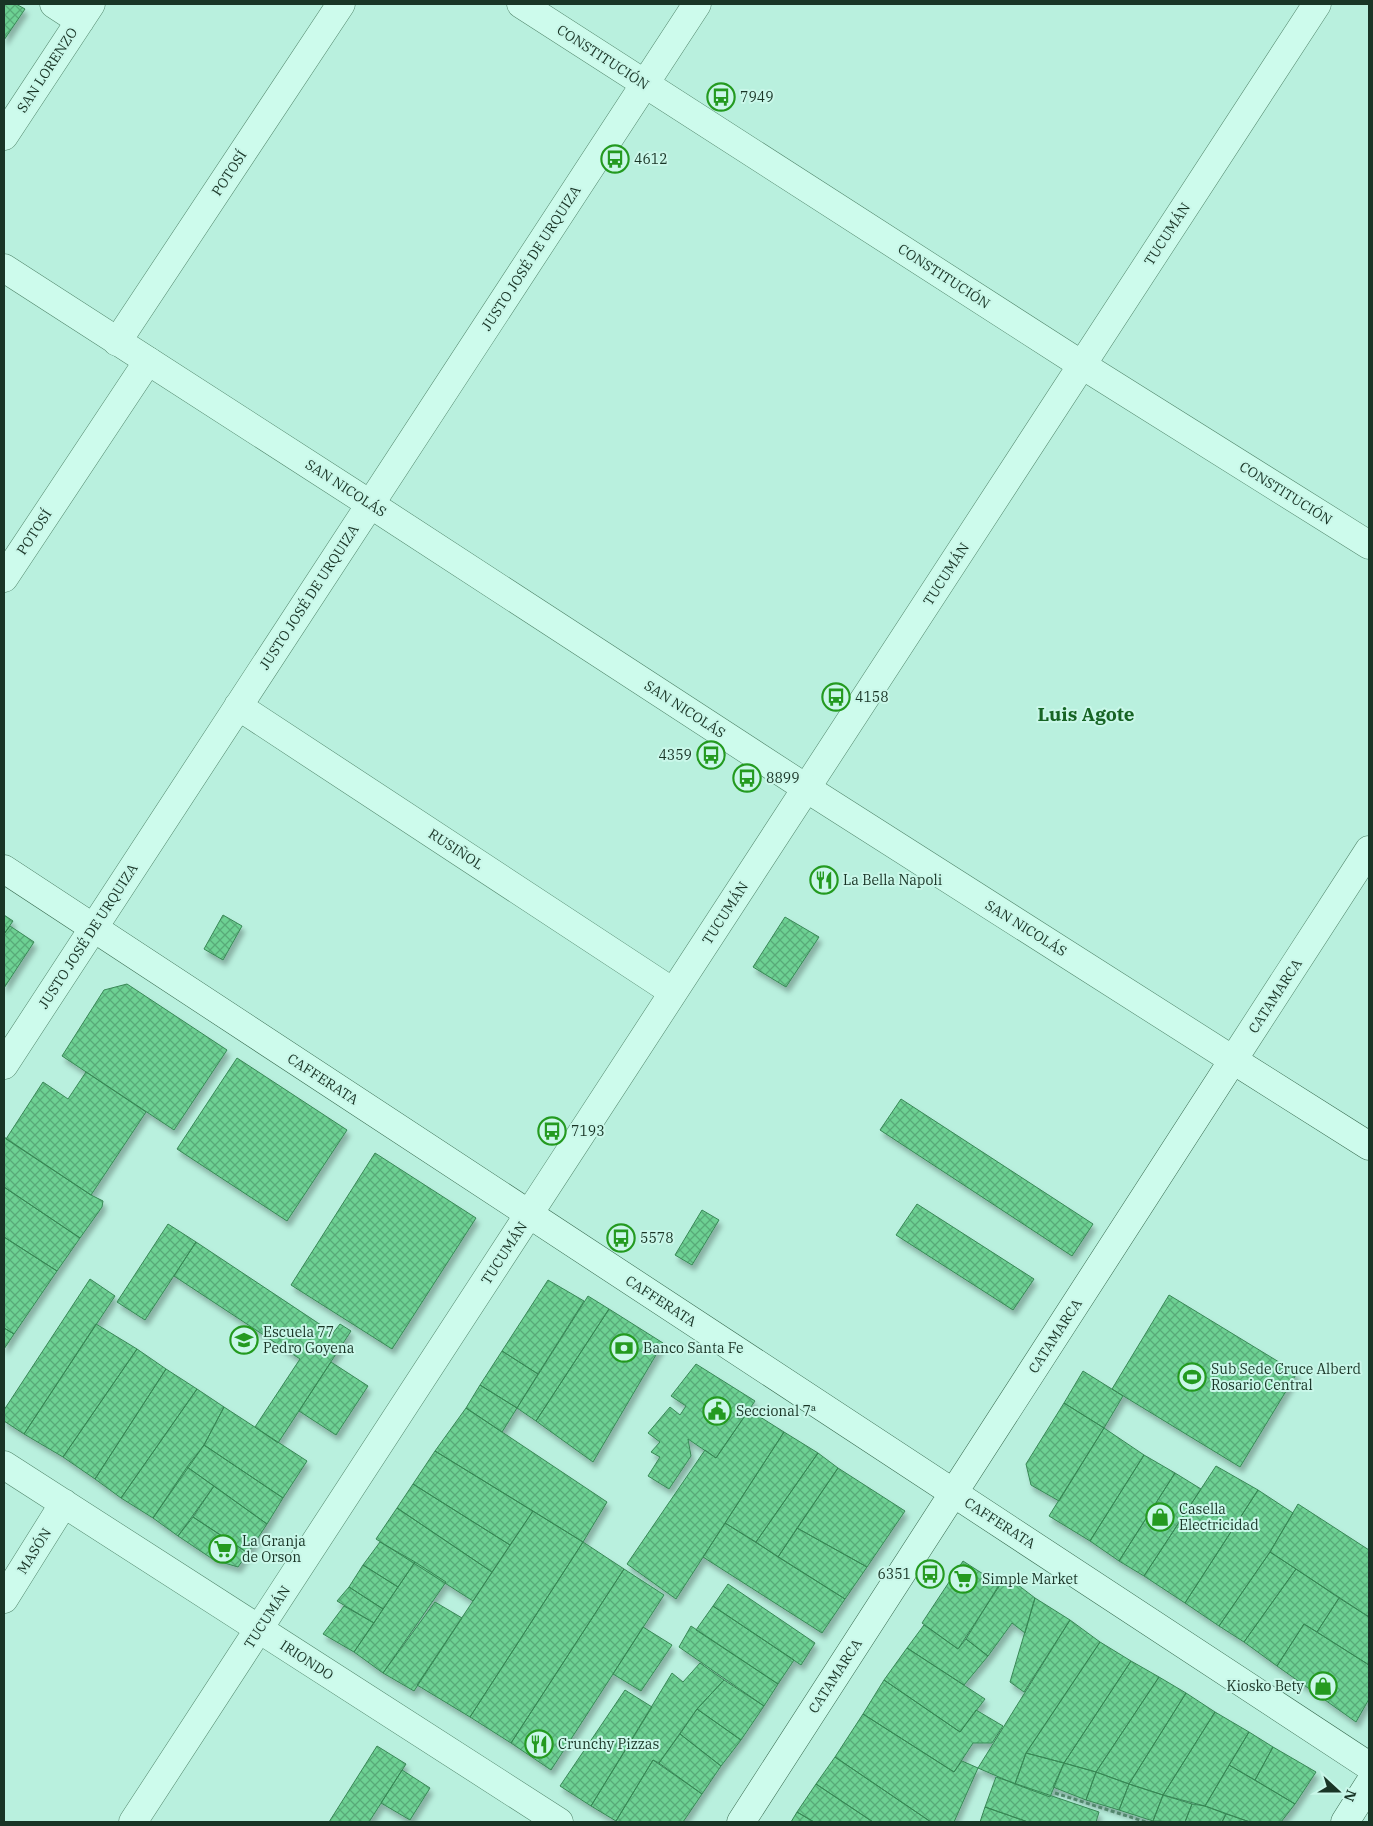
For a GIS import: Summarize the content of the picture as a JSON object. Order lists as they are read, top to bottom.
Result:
{
  "streets": {
    "street": [
      "CONSTITUCIÓN",
      "SAN LORENZO",
      "POTOSÍ",
      "TUCUMÁN",
      "JUSTO JOSÉ DE URQUIZA",
      "SAN NICOLÁS",
      "RUSIÑOL",
      "CATAMARCA",
      "CAFFERATA",
      "MASÓN",
      "IRIONDO"
    ]
  },
  "crossings": [
    ["CONSTITUCIÓN", "TUCUMÁN"],
    ["CONSTITUCIÓN", "JUSTO JOSÉ DE URQUIZA"],
    ["POTOSÍ", "SAN NICOLÁS"],
    ["TUCUMÁN", "SAN NICOLÁS"],
    ["TUCUMÁN", "RUSIÑOL"],
    ["TUCUMÁN", "CAFFERATA"],
    ["TUCUMÁN", "IRIONDO"],
    ["JUSTO JOSÉ DE URQUIZA", "SAN NICOLÁS"],
    ["JUSTO JOSÉ DE URQUIZA", "RUSIÑOL"],
    ["JUSTO JOSÉ DE URQUIZA", "CAFFERATA"],
    ["SAN NICOLÁS", "CATAMARCA"],
    ["CATAMARCA", "CAFFERATA"],
    ["MASÓN", "IRIONDO"]
  ],
  "districts": ["Luis Agote"],
  "places": {
    "bus stop": [
      "7949",
      "4612",
      "4158",
      "4359",
      "8899",
      "7193",
      "5578",
      "6351"
    ],
    "restaurant": ["La Bella Napoli", "Crunchy Pizzas"],
    "school or university": ["Escuela 77 Pedro Goyena"],
    "bank": ["Banco Santa Fe"],
    "sports": ["Sub Sede Cruce Alberd Rosario Central"],
    "public building": ["Seccional 7ª"],
    "shop": ["Casella Electricidad", "Kiosko Bety"],
    "supermarket": ["La Granja de Orson", "Simple Market"]
  },
  "north": "right"
}
